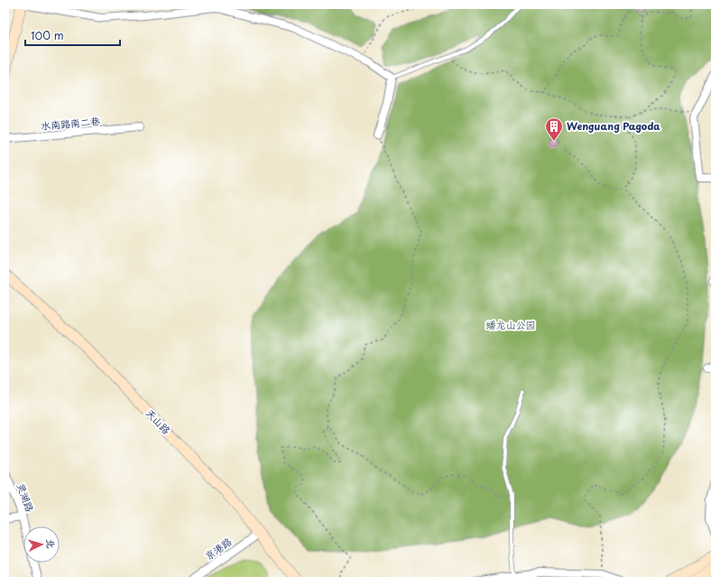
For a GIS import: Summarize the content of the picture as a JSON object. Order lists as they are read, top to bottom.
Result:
{
  "streets": {
    "street": [
      "水南路南二巷",
      "天山路",
      "灵湖路",
      "京港路"
    ]
  },
  "crossings": [
    ["天山路", "京港路"]
  ],
  "parks": ["蟠龙山公园"],
  "places": {
    "building": ["Wenguang Pagoda"]
  },
  "scale_bar": "100 m",
  "north": "right"
}
